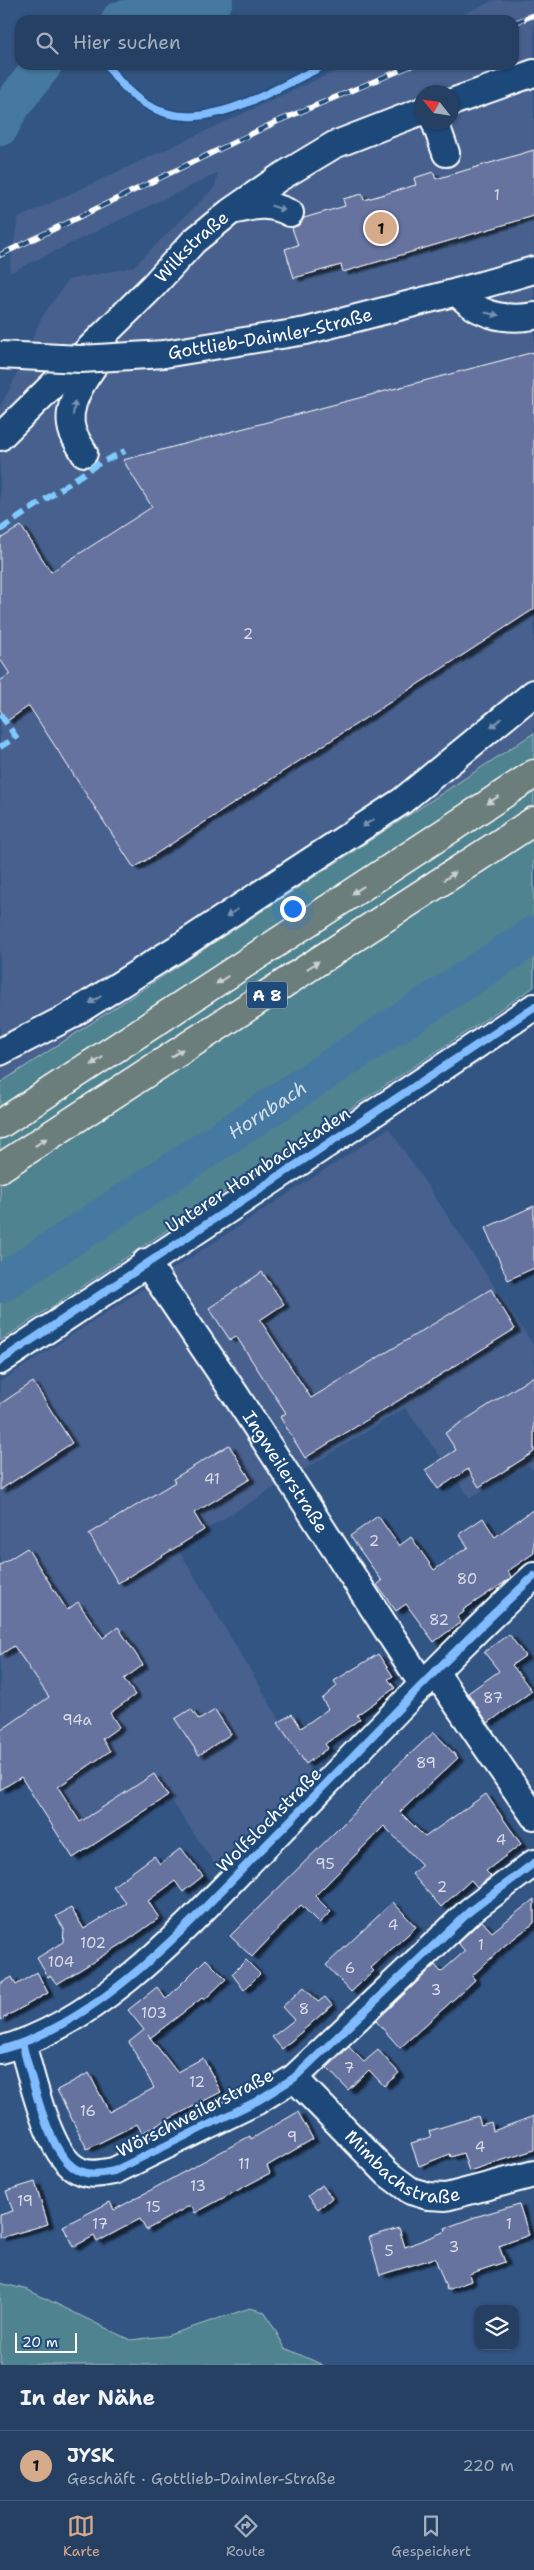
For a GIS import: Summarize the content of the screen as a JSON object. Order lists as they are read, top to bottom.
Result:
{
  "streets": {
    "highway": ["A 8"],
    "street": [
      "Wilkstraße",
      "Gottlieb-Daimler-Straße",
      "Unterer Hornbachstaden",
      "Ingweilerstraße",
      "Wolfslochstraße",
      "Wörschweilerstraße",
      "Mimbachstraße"
    ]
  },
  "crossings": [
    ["Unterer Hornbachstaden", "Ingweilerstraße"],
    ["Ingweilerstraße", "Wolfslochstraße"],
    ["Wolfslochstraße", "Wörschweilerstraße"],
    ["Wörschweilerstraße", "Mimbachstraße"]
  ],
  "water": ["Hornbach"],
  "house_numbers": [
    "1",
    "2",
    "41",
    "2",
    "80",
    "82",
    "87",
    "94a",
    "89",
    "4",
    "95",
    "2",
    "4",
    "102",
    "1",
    "104",
    "6",
    "3",
    "8",
    "103",
    "7",
    "12",
    "16",
    "9",
    "4",
    "11",
    "13",
    "19",
    "15",
    "17",
    "1",
    "3",
    "5"
  ],
  "scale_bar": "20 m",
  "north": "top left",
  "page": {
    "search": "Hier suchen",
    "pins": "1",
    "scale": "20 m",
    "heading": "In der Nähe",
    "list": [
      {
        "mark": "1",
        "name": "JYSK",
        "note": "Geschäft · Gottlieb-Daimler-Straße",
        "value": "220 m"
      }
    ],
    "nav": ["Karte", "Route", "Gespeichert"]
  }
}
